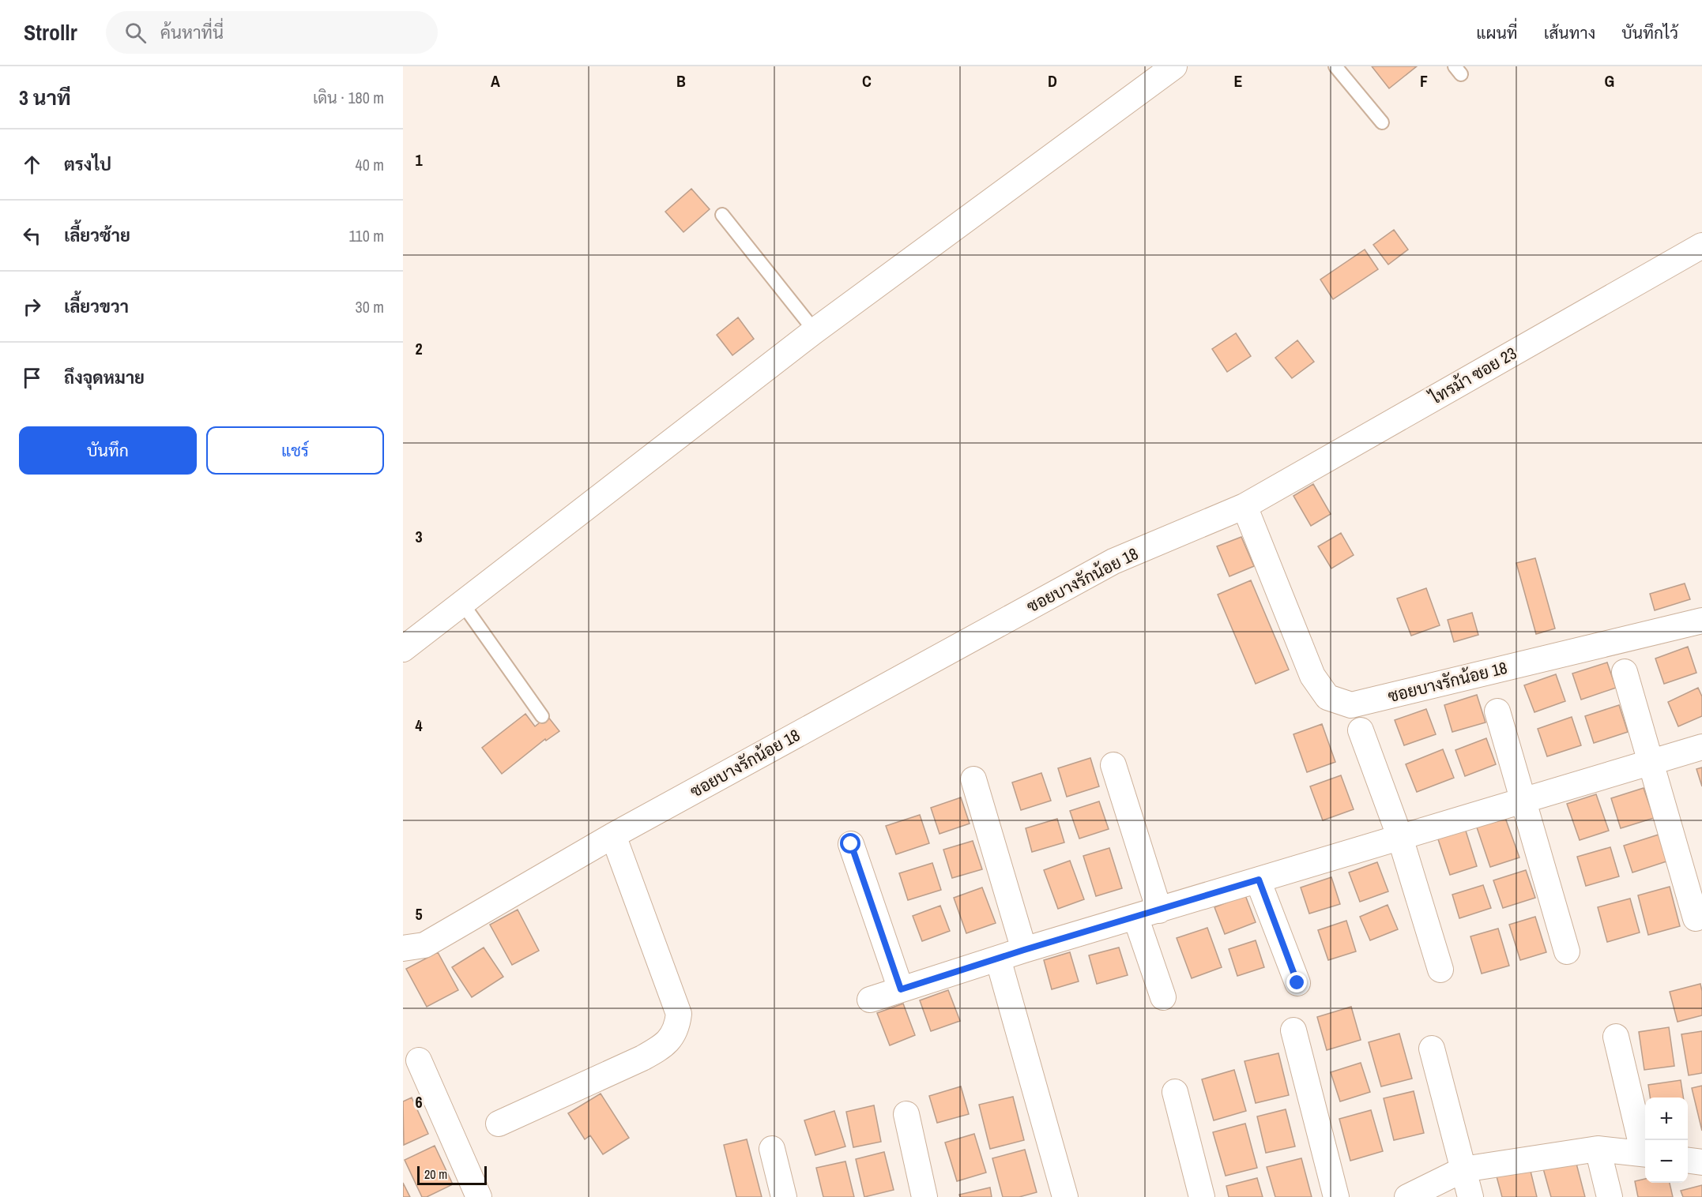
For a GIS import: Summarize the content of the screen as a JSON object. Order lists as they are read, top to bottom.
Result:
{
  "streets": {
    "street": ["ไทรม้า ซอย 23", "ซอยบางรักน้อย 18"]
  },
  "crossings": [
    ["ไทรม้า ซอย 23", "ซอยบางรักน้อย 18"]
  ],
  "scale_bar": "20 m",
  "page": {
    "header": "Strollr",
    "search": "ค้นหาที่นี่",
    "nav": ["แผนที่", "เส้นทาง", "บันทึกไว้"],
    "heading": ["3 นาที", "เดิน · 180 m"],
    "list": [
      ["ตรงไป", "40 m"],
      ["เลี้ยวซ้าย", "110 m"],
      ["เลี้ยวขวา", "30 m"],
      "ถึงจุดหมาย"
    ],
    "buttons": ["บันทึก", "แชร์"],
    "map_buttons": ["+", "−"],
    "scale": "20 m"
  },
  "grid": {
    "columns": [
      "A",
      "B",
      "C",
      "D",
      "E",
      "F",
      "G"
    ],
    "rows": [
      "1",
      "2",
      "3",
      "4",
      "5",
      "6"
    ]
  }
}
